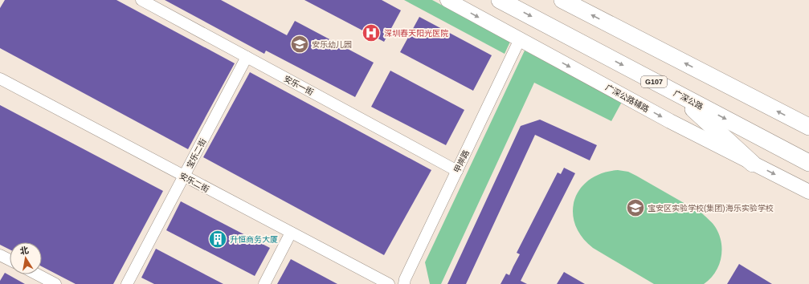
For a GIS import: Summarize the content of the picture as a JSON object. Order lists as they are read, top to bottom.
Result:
{
  "streets": {
    "highway": ["G107", "广深公路"],
    "main road": ["广深公路辅路"],
    "street": [
      "安乐一街",
      "宝乐二街",
      "甲岸路",
      "安乐二街"
    ]
  },
  "crossings": [
    ["安乐一街", "宝乐二街"],
    ["安乐一街", "甲岸路"],
    ["广深公路辅路", "甲岸路"],
    ["宝乐二街", "安乐二街"]
  ],
  "one_way": ["广深公路辅路"],
  "places": {
    "hospital": ["深圳春天阳光医院"],
    "school or university": ["安乐幼儿园", "宝安区实验学校(集团)海乐实验学校"],
    "building": ["升恒商务大厦"]
  },
  "north": "top"
}
